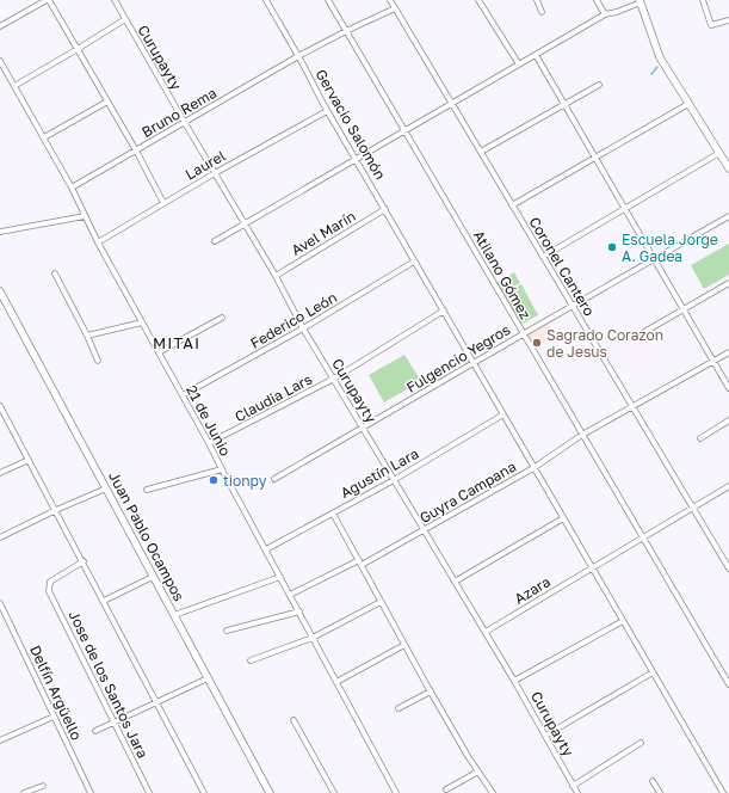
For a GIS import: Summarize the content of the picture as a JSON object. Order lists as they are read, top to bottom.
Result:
{
  "streets": {
    "street": [
      "Curupayty",
      "Bruno Rema",
      "Gervacio Salomón",
      "Laurel",
      "Avel Marín",
      "Coronel Cantero",
      "Atilano Gómez",
      "Federico León",
      "Fulgencio Yegros",
      "Claudia Lars",
      "21 de Junio",
      "Agustín Lara",
      "Guyra Campana",
      "Juan Pablo Ocampos",
      "Azara",
      "Jose de los Santos Jara",
      "Delfín Argüello"
    ]
  },
  "crossings": [
    ["Curupayty", "Bruno Rema"],
    ["Curupayty", "Laurel"],
    ["Curupayty", "Avel Marín"],
    ["Curupayty", "Federico León"],
    ["Curupayty", "Fulgencio Yegros"],
    ["Curupayty", "Claudia Lars"],
    ["Curupayty", "Agustín Lara"],
    ["Curupayty", "Guyra Campana"],
    ["Curupayty", "Azara"],
    ["Bruno Rema", "Gervacio Salomón"],
    ["Bruno Rema", "Coronel Cantero"],
    ["Bruno Rema", "Atilano Gómez"],
    ["Bruno Rema", "21 de Junio"],
    ["Gervacio Salomón", "Laurel"],
    ["Gervacio Salomón", "Avel Marín"],
    ["Gervacio Salomón", "Federico León"],
    ["Gervacio Salomón", "Fulgencio Yegros"],
    ["Gervacio Salomón", "Claudia Lars"],
    ["Gervacio Salomón", "Agustín Lara"],
    ["Gervacio Salomón", "Guyra Campana"],
    ["Gervacio Salomón", "Azara"],
    ["Laurel", "21 de Junio"],
    ["Coronel Cantero", "Fulgencio Yegros"],
    ["Coronel Cantero", "Guyra Campana"],
    ["Atilano Gómez", "Fulgencio Yegros"],
    ["Atilano Gómez", "Guyra Campana"],
    ["Atilano Gómez", "Azara"],
    ["Federico León", "21 de Junio"],
    ["Claudia Lars", "21 de Junio"],
    ["21 de Junio", "Agustín Lara"],
    ["21 de Junio", "Guyra Campana"]
  ],
  "districts": ["MITAI"],
  "places": ["Escuela Jorge A. Gadea", "Sagrado Corazon de Jesus", "tionpy"]
}
